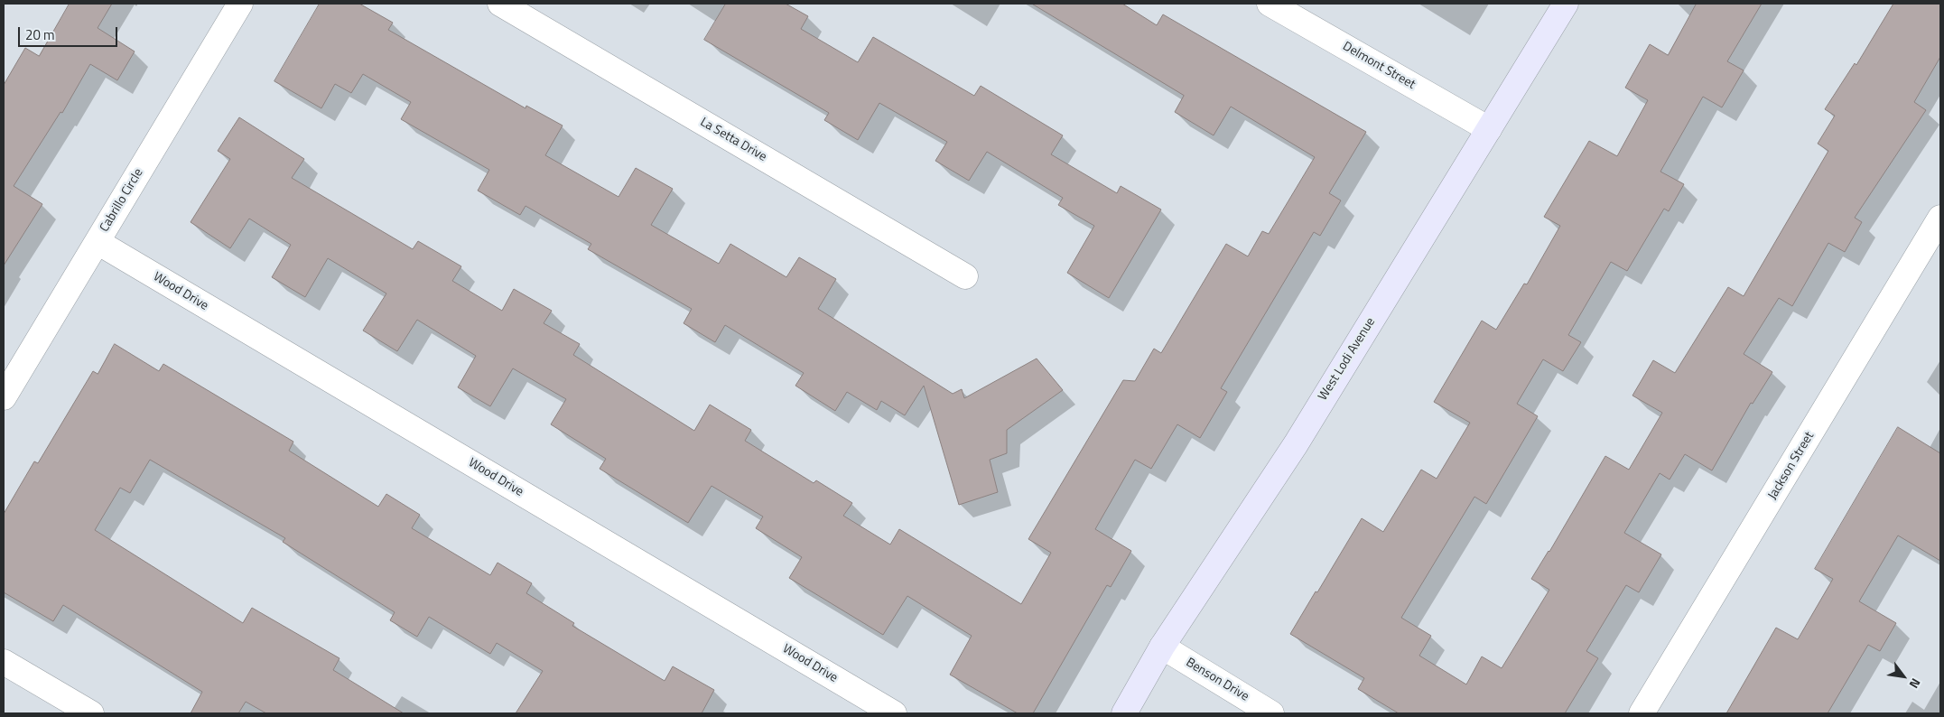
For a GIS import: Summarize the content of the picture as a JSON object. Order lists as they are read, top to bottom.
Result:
{
  "streets": {
    "main road": ["West Lodi Avenue"],
    "street": [
      "Delmont Street",
      "La Setta Drive",
      "Cabrillo Circle",
      "Wood Drive",
      "Jackson Street",
      "Benson Drive"
    ]
  },
  "crossings": [
    ["Delmont Street", "West Lodi Avenue"],
    ["Cabrillo Circle", "Wood Drive"],
    ["West Lodi Avenue", "Benson Drive"]
  ],
  "scale_bar": "20 m",
  "north": "bottom right"
}
